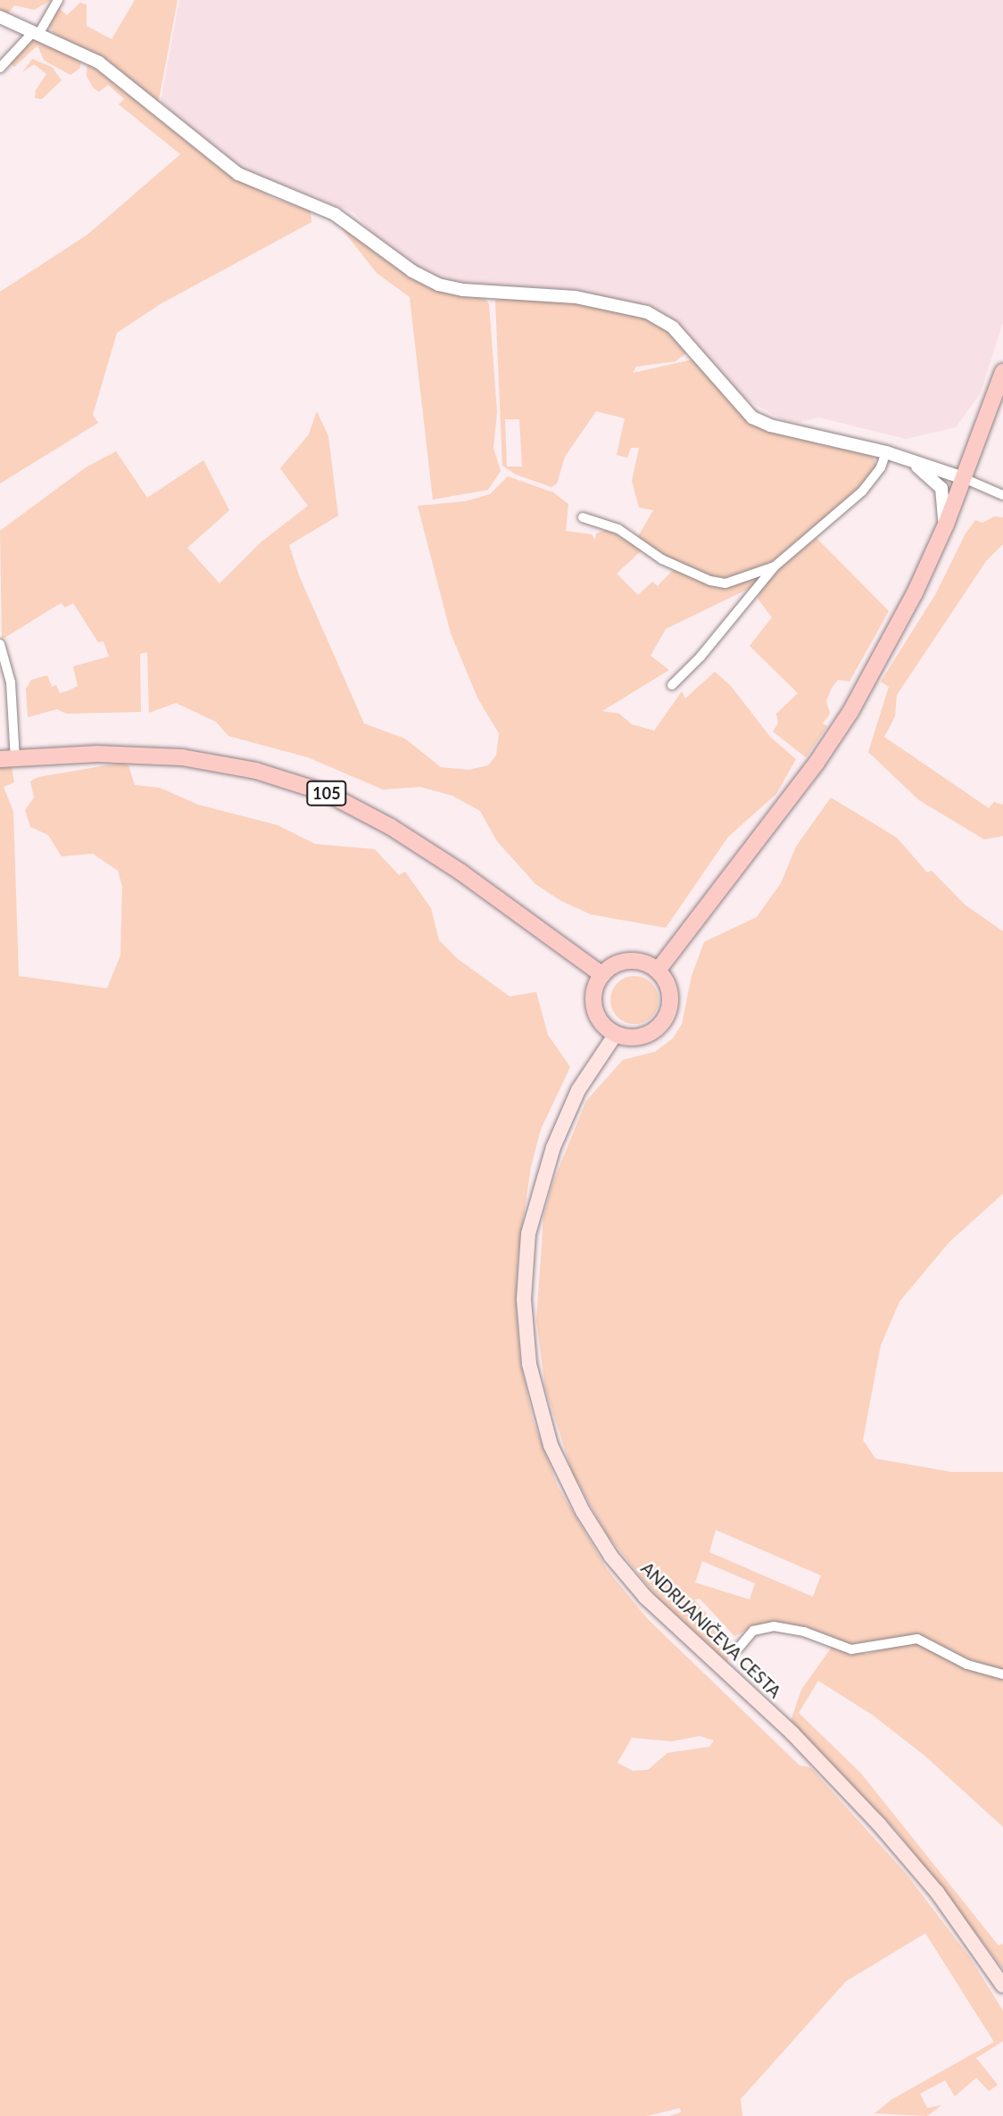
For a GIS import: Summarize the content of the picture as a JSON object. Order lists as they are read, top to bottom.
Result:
{
  "streets": {
    "main road": ["105", "ANDRIJANIČEVA CESTA"]
  },
  "crossings": [
    ["105", "ANDRIJANIČEVA CESTA"]
  ]
}
